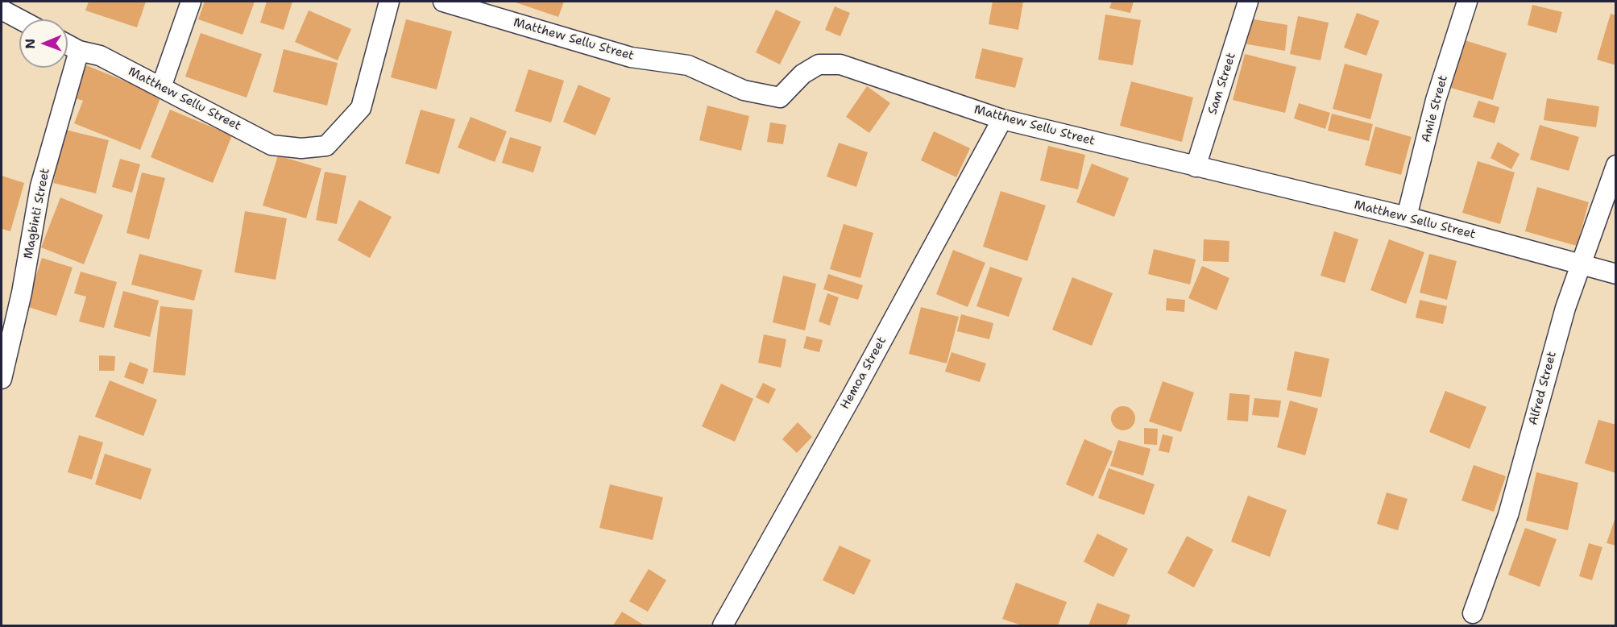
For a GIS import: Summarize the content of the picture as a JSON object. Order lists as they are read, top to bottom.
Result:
{
  "streets": {
    "street": [
      "Matthew Sellu Street",
      "Sam Street",
      "Amie Street",
      "Magbinti Street",
      "Hemoa Street",
      "Alfred Street"
    ]
  },
  "crossings": [
    ["Matthew Sellu Street", "Sam Street"],
    ["Matthew Sellu Street", "Amie Street"],
    ["Matthew Sellu Street", "Magbinti Street"],
    ["Matthew Sellu Street", "Hemoa Street"],
    ["Matthew Sellu Street", "Alfred Street"]
  ],
  "north": "left"
}
